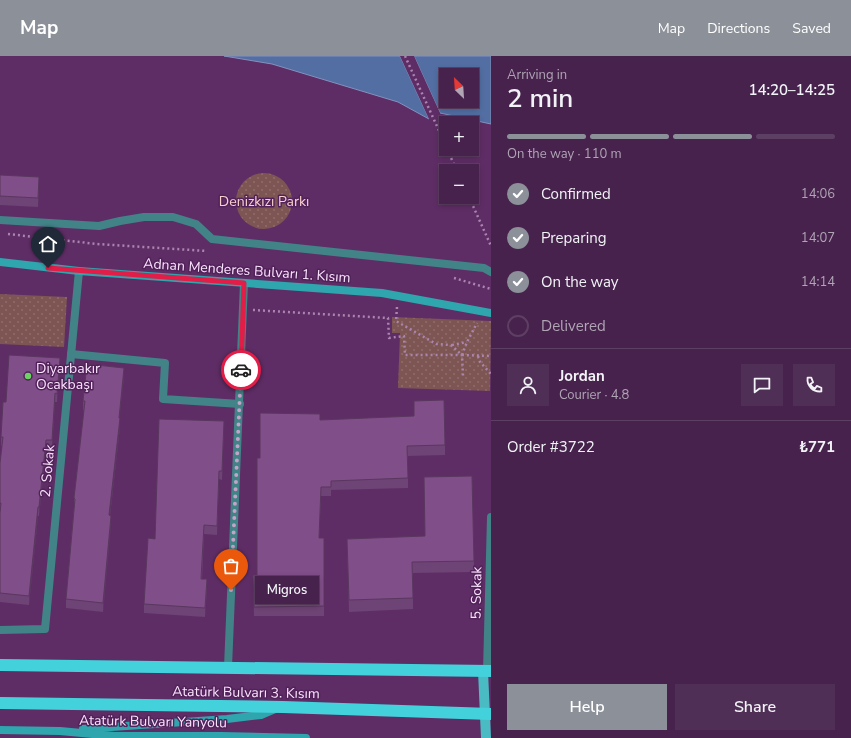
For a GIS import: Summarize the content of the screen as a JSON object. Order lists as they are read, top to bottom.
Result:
{
  "streets": {
    "highway": ["Atatürk Bulvarı 3. Kısım"],
    "main road": ["Adnan Menderes Bulvarı 1. Kısım", "Atatürk Bulvarı Yanyolu"],
    "street": ["2. Sokak", "5. Sokak"]
  },
  "crossings": [
    ["Adnan Menderes Bulvarı 1. Kısım", "2. Sokak"],
    ["5. Sokak", "Atatürk Bulvarı 3. Kısım"]
  ],
  "parks": ["Denizkızı Parkı"],
  "places": ["Diyarbakır Ocakbaşı", "Migros"],
  "north": "top left",
  "page": {
    "header": "Map",
    "nav": ["Map", "Directions", "Saved"],
    "heading": ["2 min", "Arriving in", "14:20–14:25"],
    "panel": [
      "Jordan",
      "Courier · 4.8",
      "Order #3722",
      "₺771"
    ],
    "map_buttons": ["+", "−"],
    "bar": "On the way · 110 m",
    "list": [
      ["Confirmed", "14:06"],
      ["Preparing", "14:07"],
      ["On the way", "14:14"],
      "Delivered"
    ],
    "bubble": "Migros",
    "buttons": ["Help", "Share"]
  }
}
